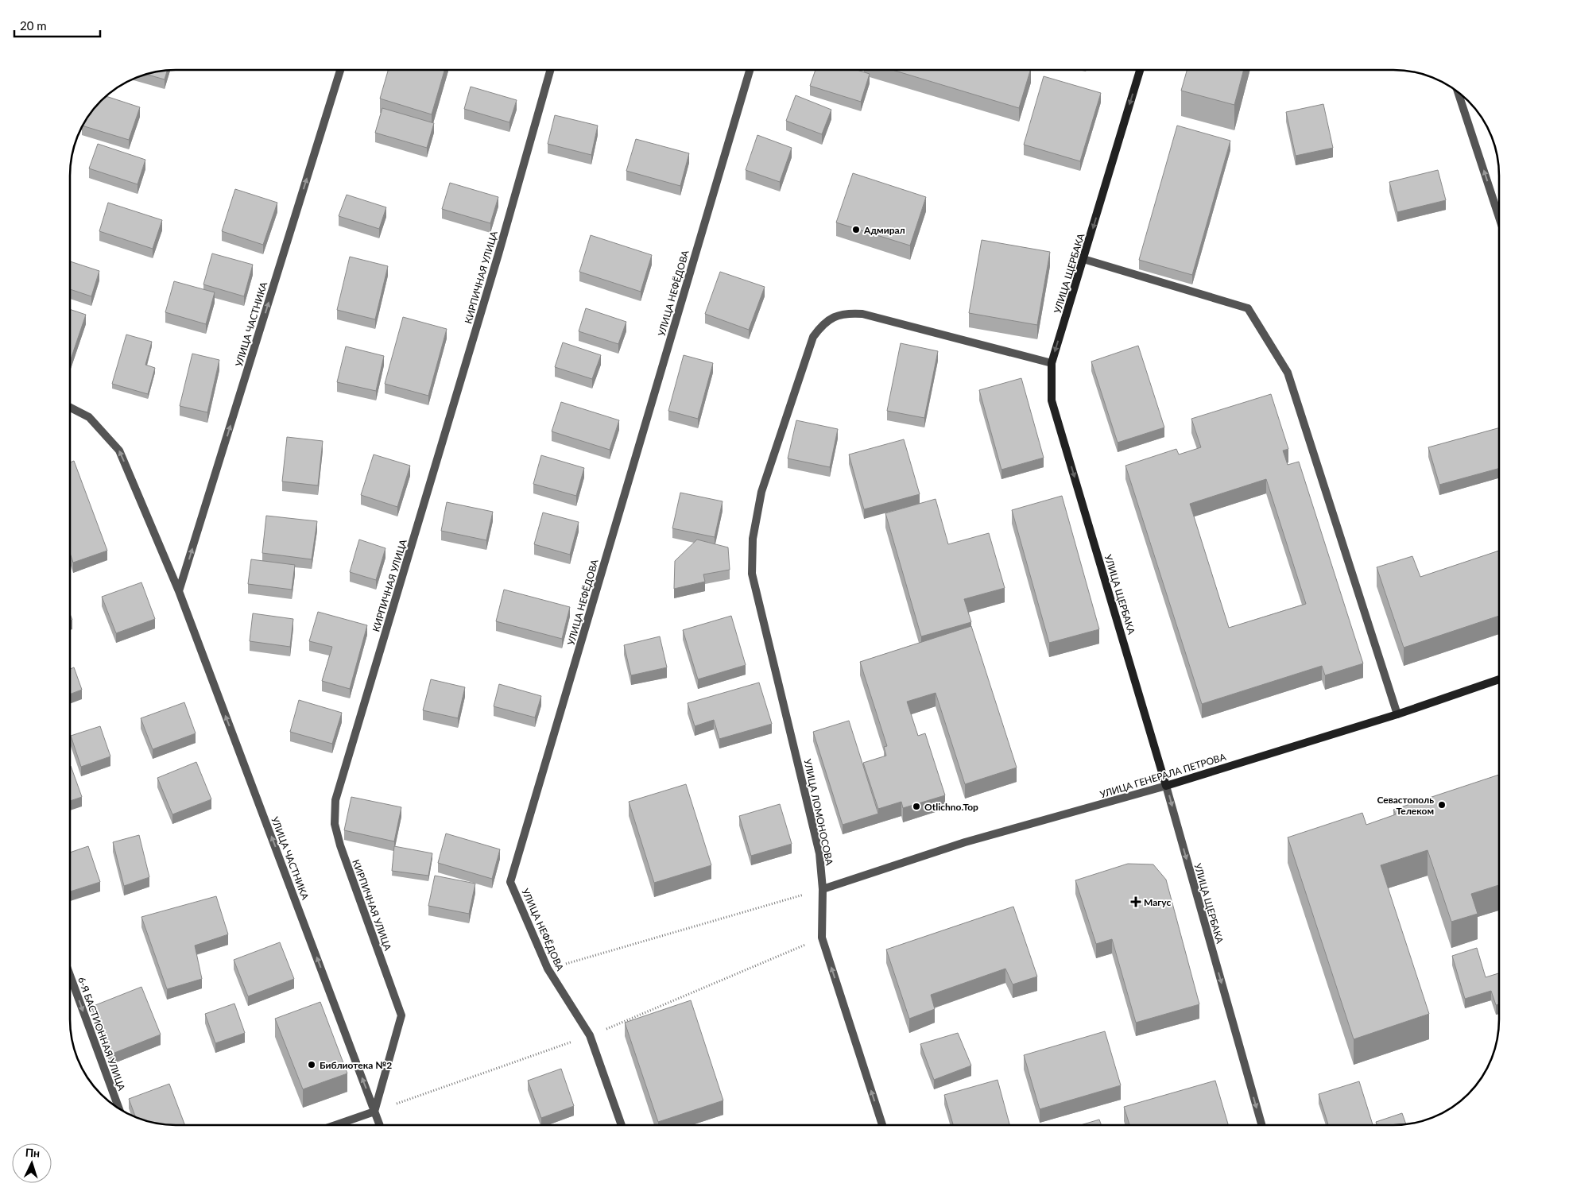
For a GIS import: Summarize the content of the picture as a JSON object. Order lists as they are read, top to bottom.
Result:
{
  "streets": {
    "main road": ["УЛИЦА ЩЕРБАКА", "УЛИЦА ГЕНЕРАЛА ПЕТРОВА"],
    "street": [
      "КИРПИЧНАЯ УЛИЦА",
      "УЛИЦА НЕФЁДОВА",
      "УЛИЦА ЧАСТНИКА",
      "УЛИЦА ЛОМОНОСОВА",
      "6-Я БАСТИОННАЯ УЛИЦА"
    ]
  },
  "crossings": [
    ["УЛИЦА ЩЕРБАКА", "УЛИЦА ГЕНЕРАЛА ПЕТРОВА"],
    ["УЛИЦА ЩЕРБАКА", "УЛИЦА ЛОМОНОСОВА"],
    ["КИРПИЧНАЯ УЛИЦА", "УЛИЦА ЧАСТНИКА"],
    ["УЛИЦА ГЕНЕРАЛА ПЕТРОВА", "УЛИЦА ЛОМОНОСОВА"]
  ],
  "one_way": ["УЛИЦА ЩЕРБАКА", "УЛИЦА ЧАСТНИКА", "6-Я БАСТИОННАЯ УЛИЦА"],
  "places": {
    "other": [
      "Адмирал",
      "Севастополь Телеком",
      "Otlichno.Top",
      "Библиотека №2"
    ],
    "health": ["Магус"]
  },
  "scale_bar": "20 m",
  "north": "top"
}
